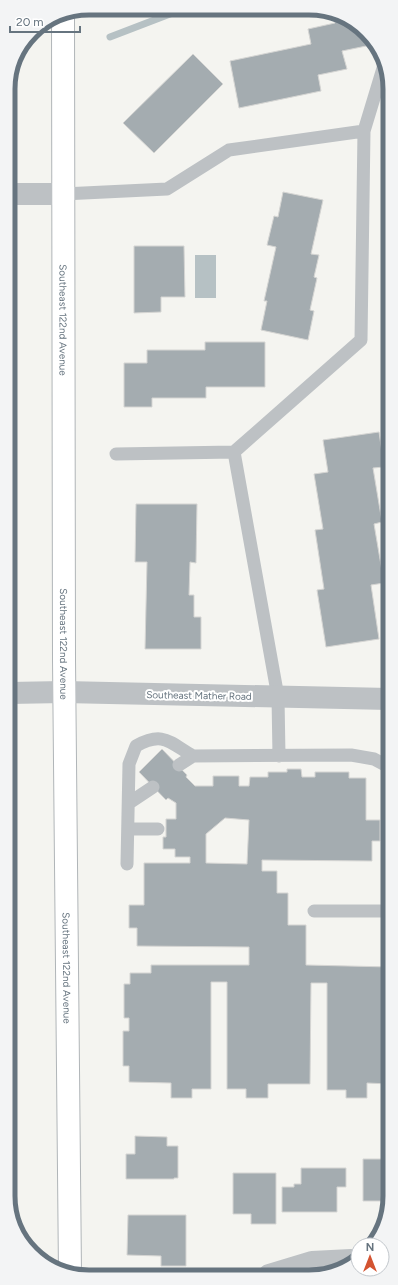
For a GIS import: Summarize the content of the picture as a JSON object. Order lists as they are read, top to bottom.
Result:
{
  "streets": {
    "main road": ["Southeast 122nd Avenue"],
    "street": ["Southeast Mather Road"]
  },
  "crossings": [
    ["Southeast 122nd Avenue", "Southeast Mather Road"]
  ],
  "scale_bar": "20 m",
  "north": "top"
}
